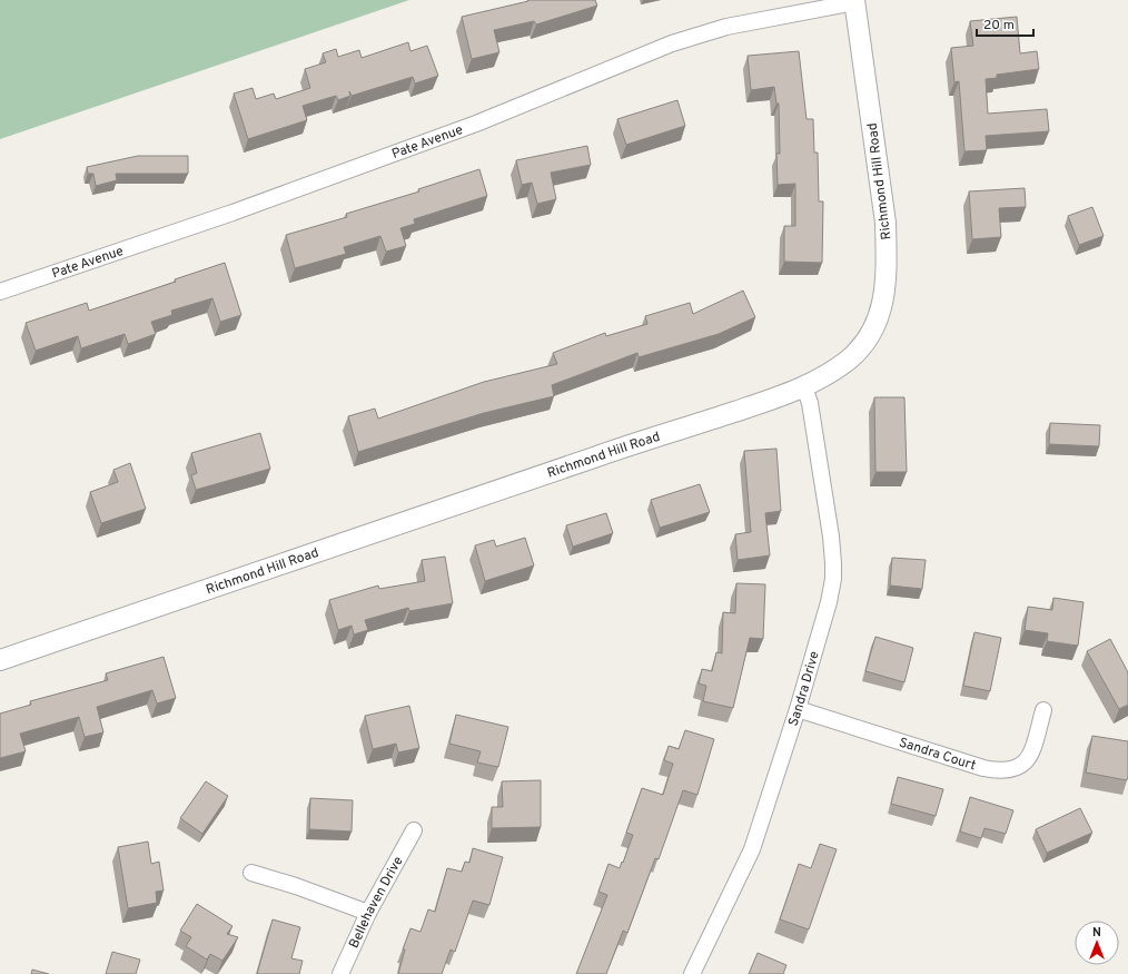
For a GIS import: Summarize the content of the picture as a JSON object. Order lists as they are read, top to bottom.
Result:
{
  "streets": {
    "street": [
      "Pate Avenue",
      "Richmond Hill Road",
      "Sandra Drive",
      "Sandra Court",
      "Bellehaven Drive"
    ]
  },
  "crossings": [
    ["Pate Avenue", "Richmond Hill Road"],
    ["Richmond Hill Road", "Sandra Drive"],
    ["Sandra Drive", "Sandra Court"]
  ],
  "scale_bar": "20 m",
  "north": "top"
}
